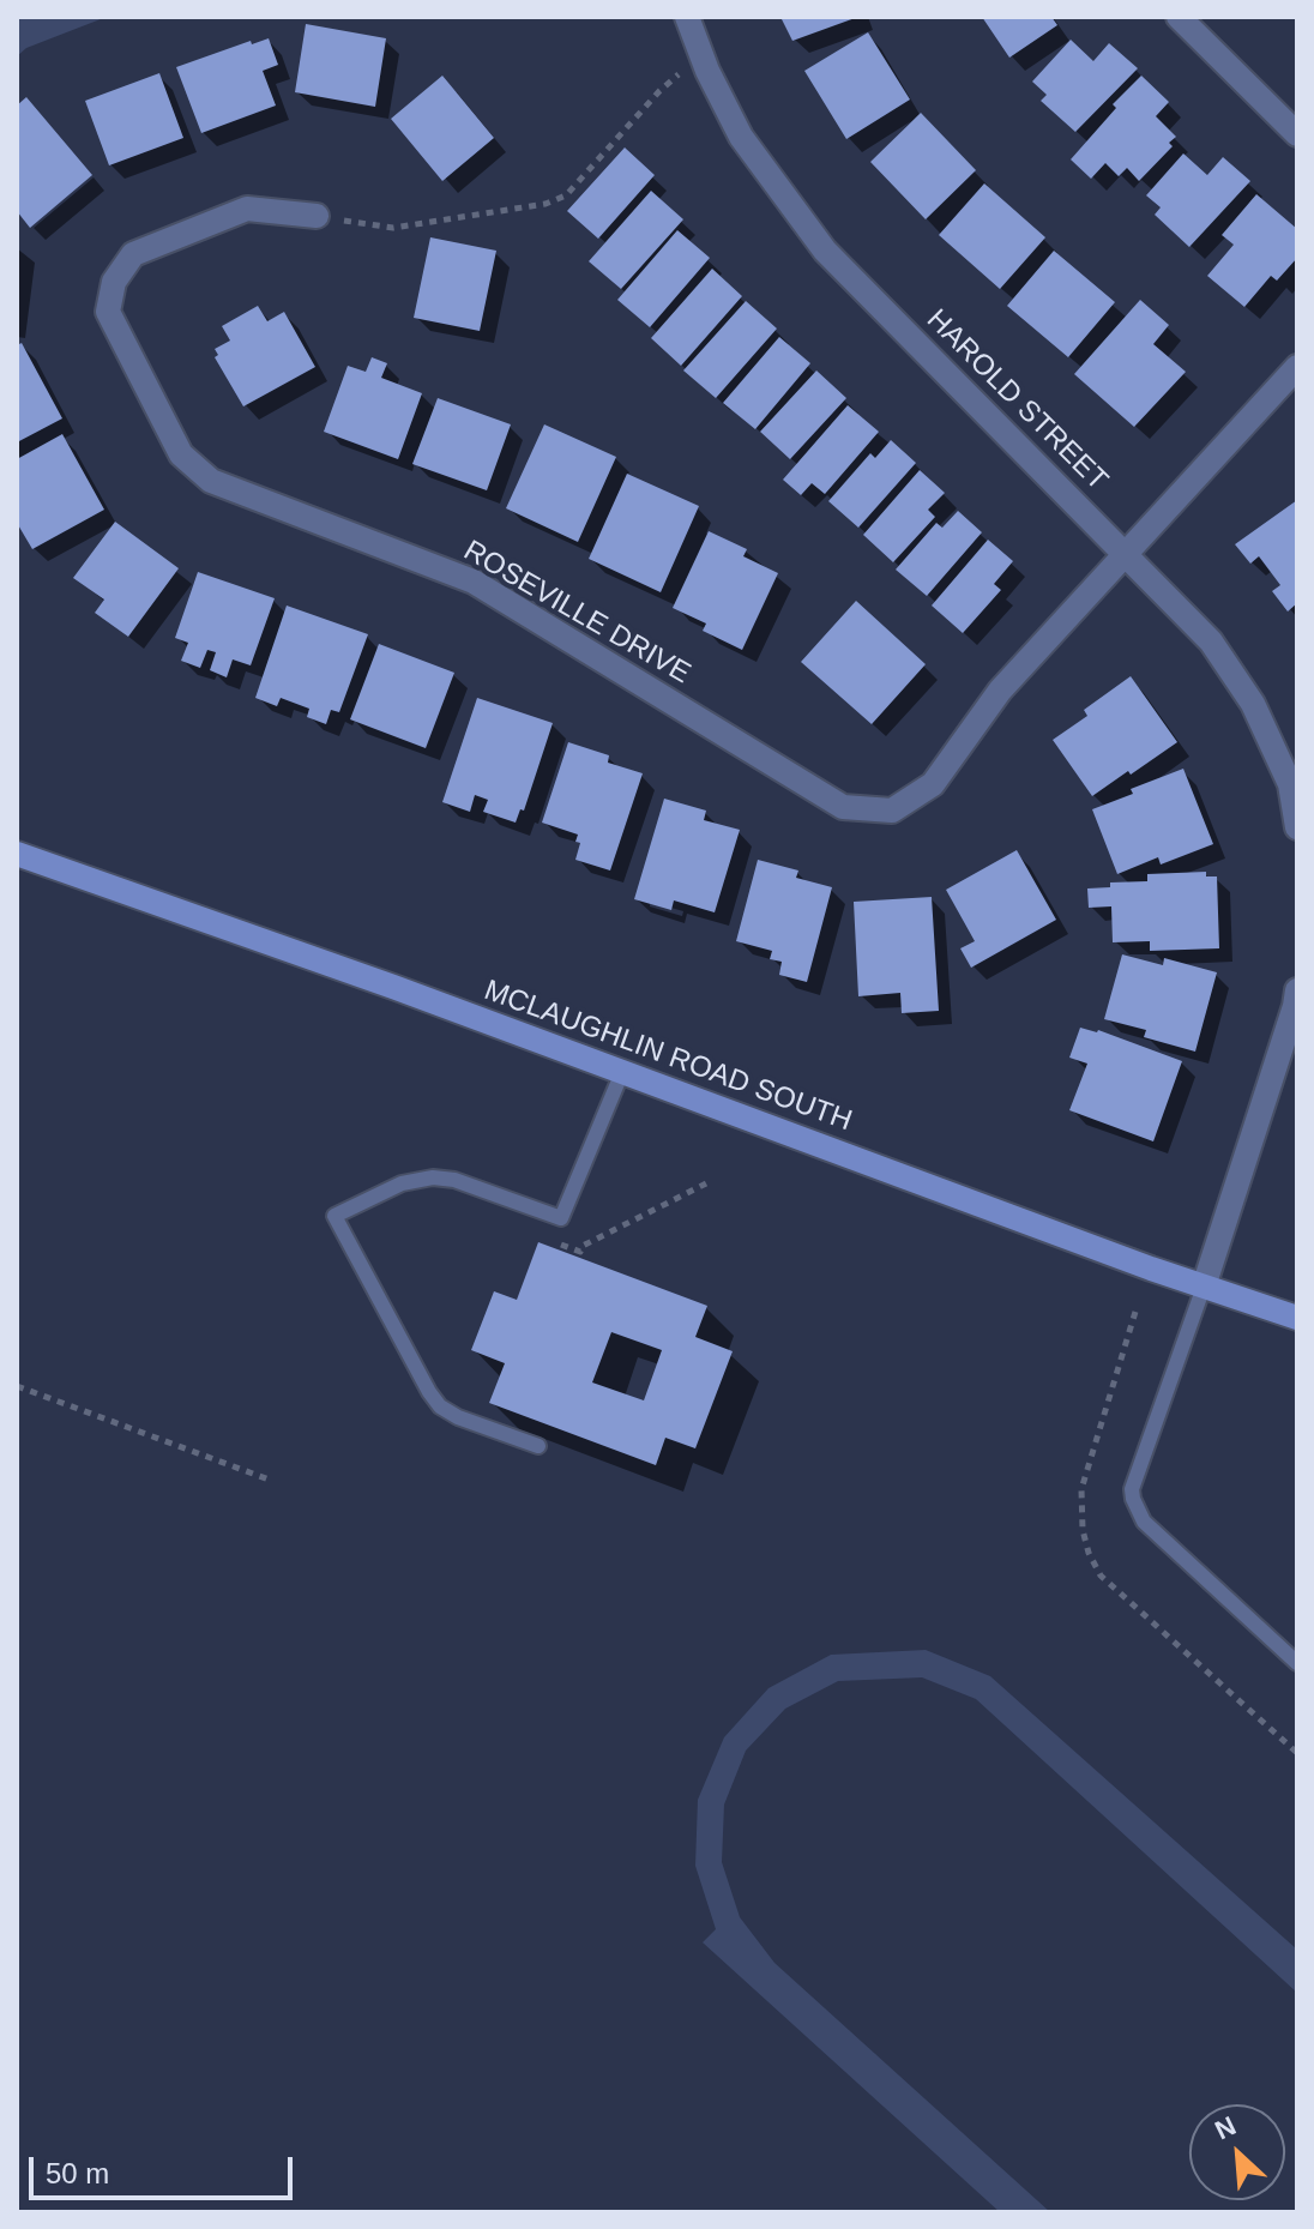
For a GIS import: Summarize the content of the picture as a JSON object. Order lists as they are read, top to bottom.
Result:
{
  "streets": {
    "main road": ["MCLAUGHLIN ROAD SOUTH"],
    "street": ["HAROLD STREET", "ROSEVILLE DRIVE"]
  },
  "crossings": [
    ["HAROLD STREET", "ROSEVILLE DRIVE"]
  ],
  "scale_bar": "50 m",
  "north": "top left"
}
